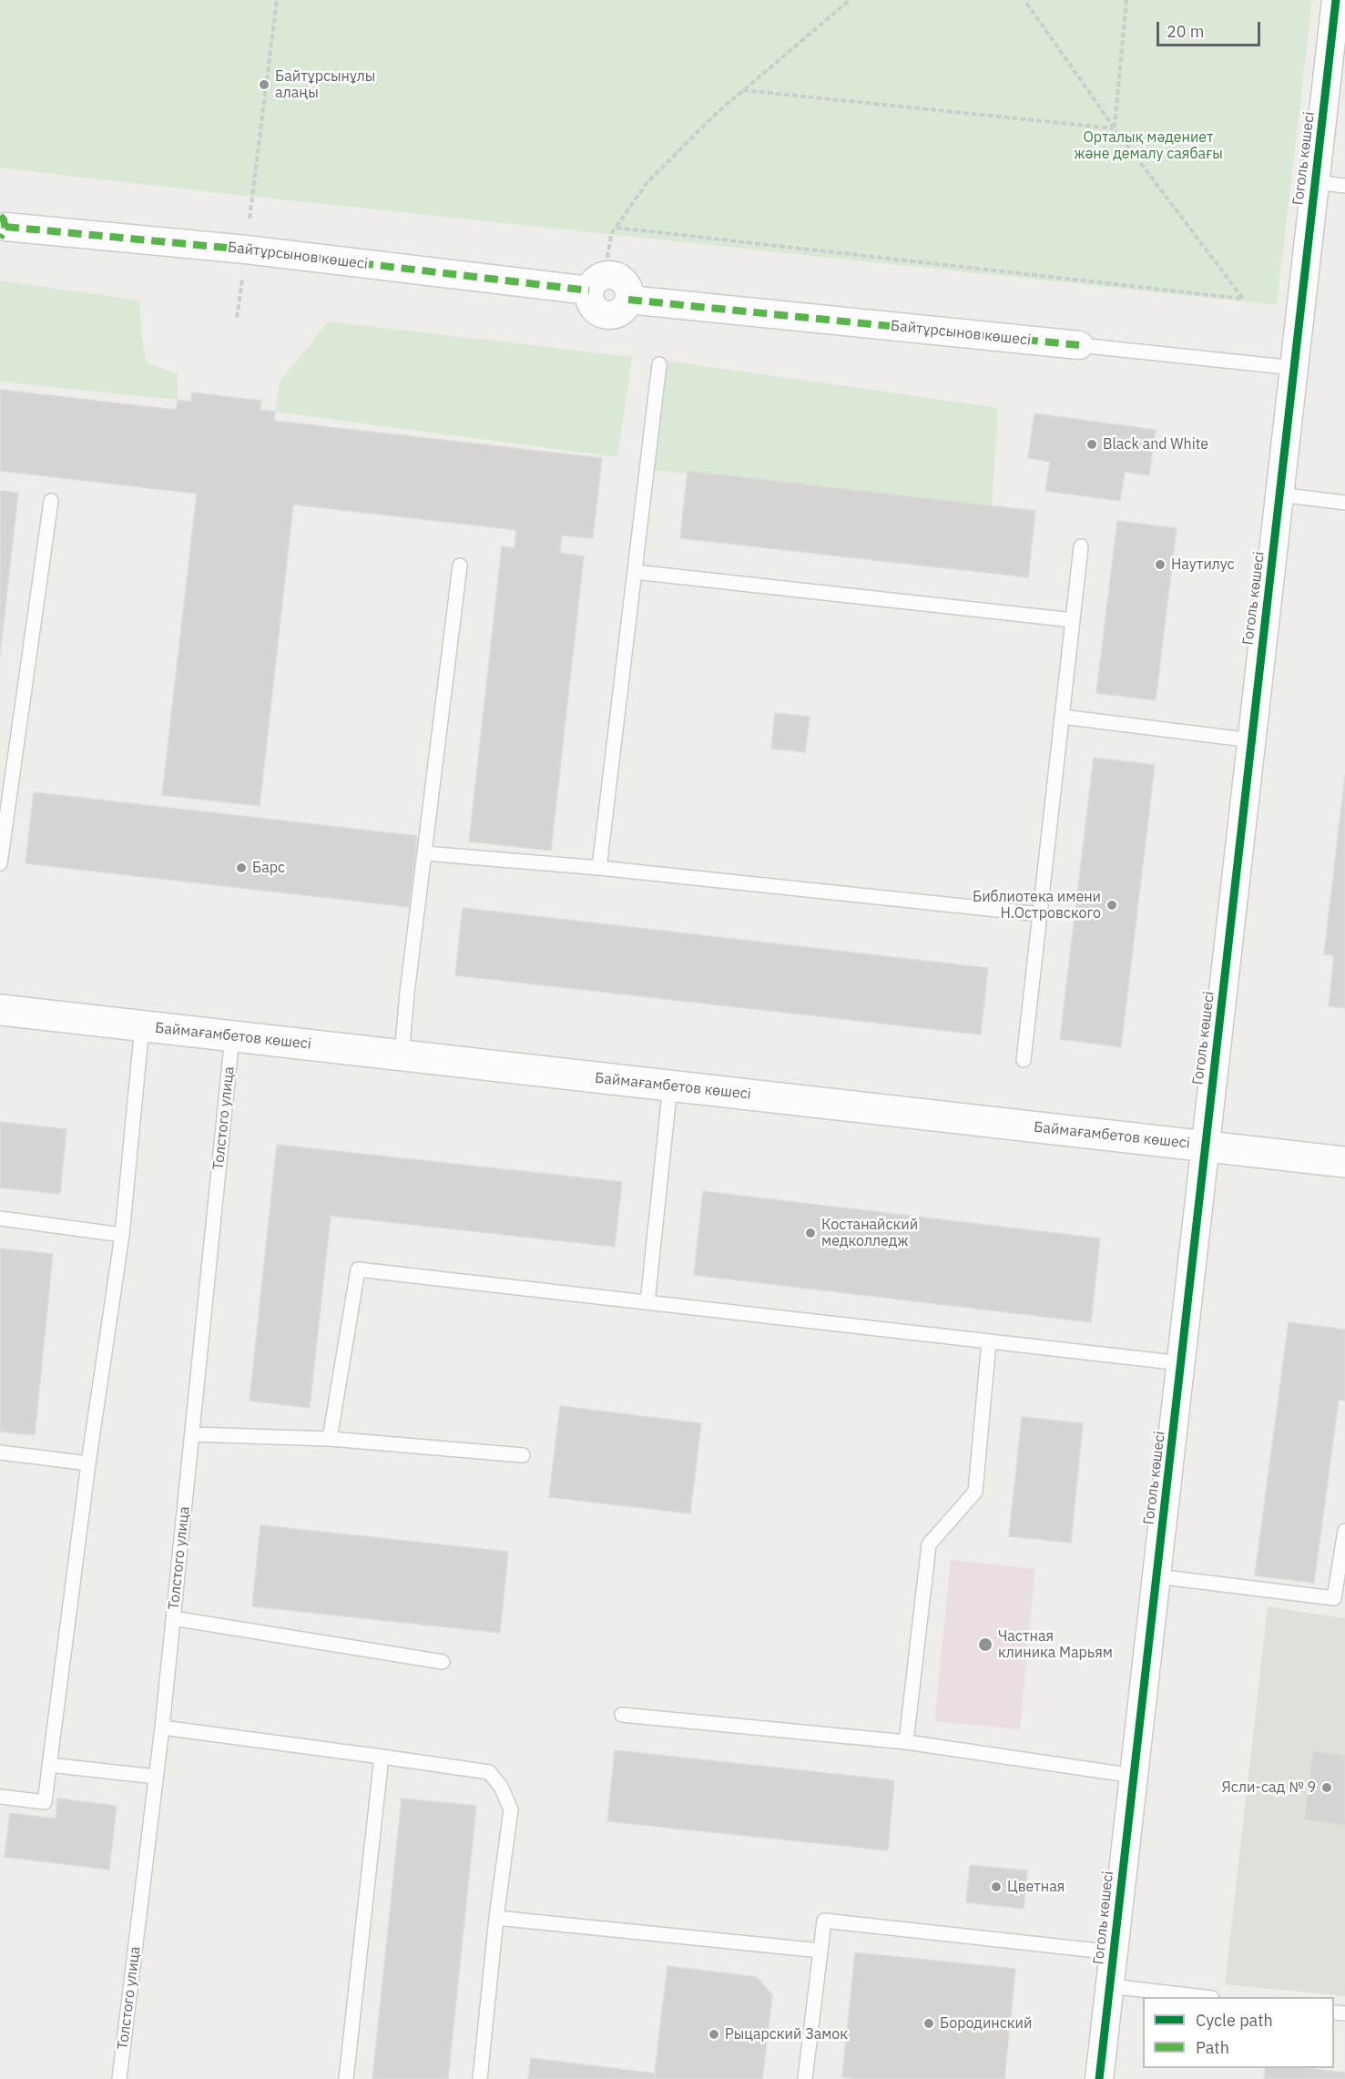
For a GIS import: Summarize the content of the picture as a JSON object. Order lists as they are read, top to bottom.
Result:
{
  "streets": {
    "main road": ["Баймағамбетов көшесі"],
    "street": ["Гоголь көшесі", "Байтұрсынов көшесі"],
    "lane": ["Толстого улица"]
  },
  "crossings": [
    ["Гоголь көшесі", "Байтұрсынов көшесі"],
    ["Гоголь көшесі", "Баймағамбетов көшесі"],
    ["Баймағамбетов көшесі", "Толстого улица"]
  ],
  "parks": ["Орталық мәдениет және демалу саябағы"],
  "places": [
    "Байтұрсынұлы алаңы",
    "Black and White",
    "Наутилус",
    "Барс",
    "Библиотека имени Н.Островского",
    "Костанайский медколледж",
    "Частная клиника Марьям",
    "Ясли-сад № 9",
    "Цветная",
    "Бородинский",
    "Рыцарский Замок"
  ],
  "legend": ["Cycle path", "Path"],
  "scale_bar": "20 m"
}
